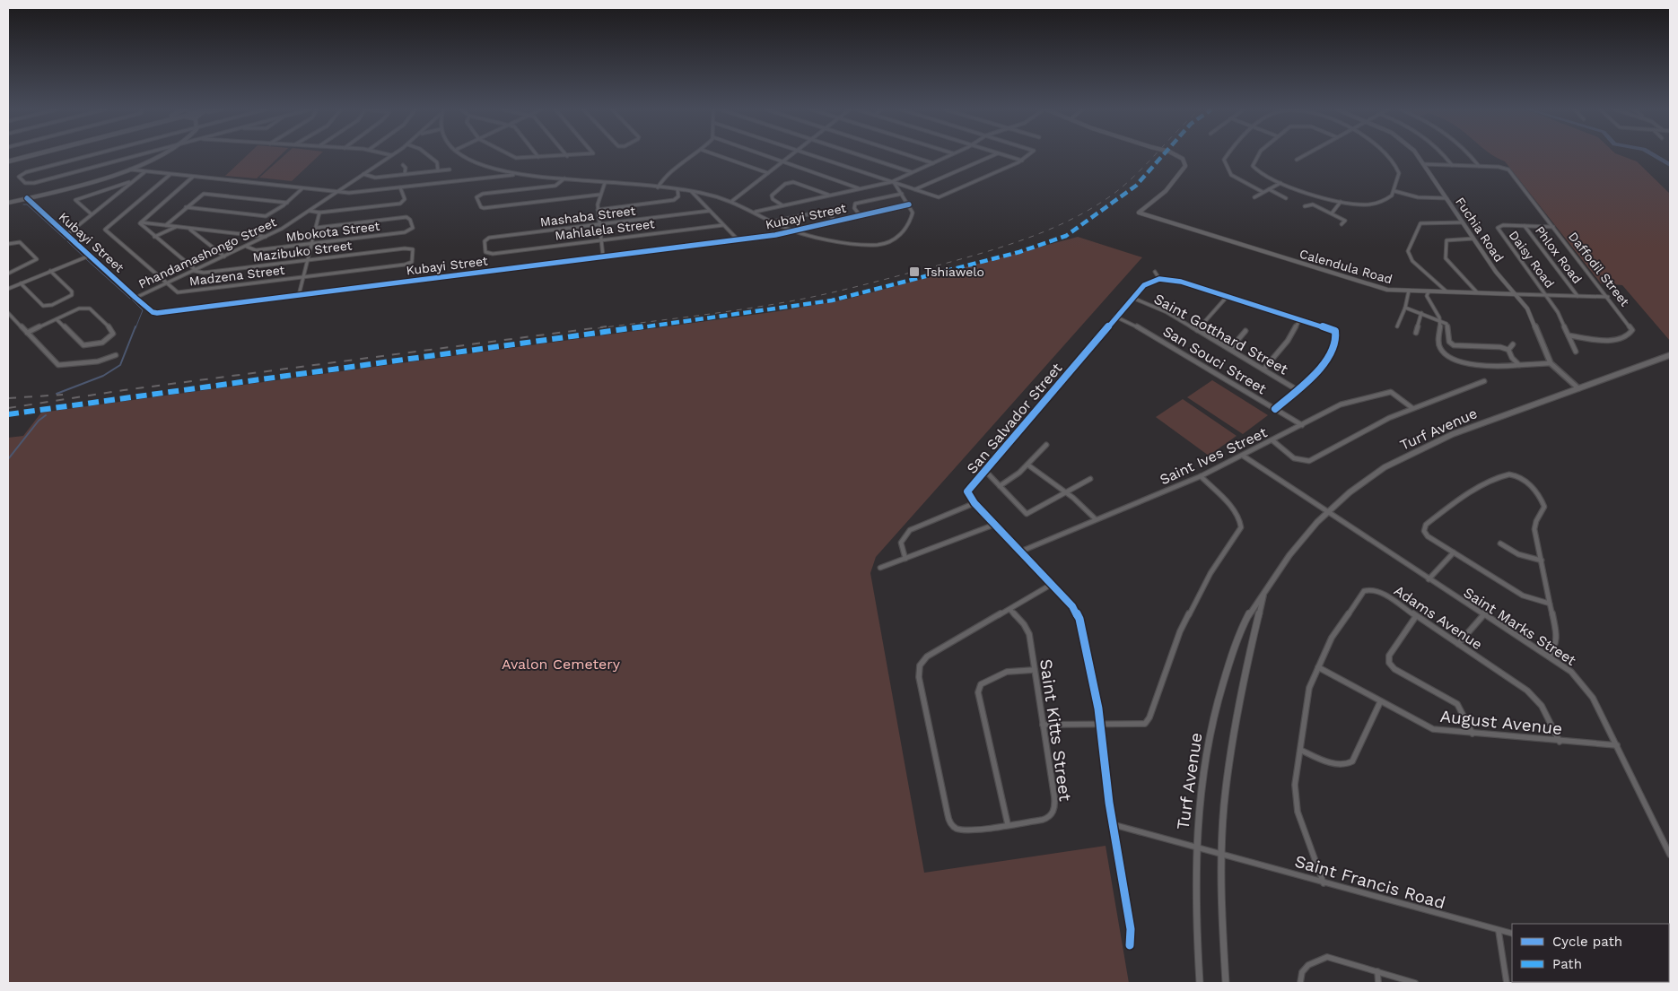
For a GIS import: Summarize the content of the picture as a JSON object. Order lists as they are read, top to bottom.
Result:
{
  "streets": {
    "main road": ["Turf Avenue"],
    "street": [
      "Mashaba Street",
      "Kubayi Street",
      "Mahlalela Street",
      "Fuchia Road",
      "Mbokota Street",
      "Mazibuko Street",
      "Phandamashongo Street",
      "Phlox Road",
      "Daisy Road",
      "Calendula Road",
      "Daffodil Street",
      "Madzena Street",
      "Saint Gotthard Street",
      "San Souci Street",
      "San Salvador Street",
      "Saint Ives Street",
      "Adams Avenue",
      "Saint Marks Street",
      "August Avenue",
      "Saint Kitts Street",
      "Saint Francis Road"
    ]
  },
  "crossings": [
    ["Mashaba Street", "Mahlalela Street"],
    ["Kubayi Street", "Phandamashongo Street"],
    ["Fuchia Road", "Calendula Road"],
    ["Fuchia Road", "Turf Avenue"],
    ["Mbokota Street", "Phandamashongo Street"],
    ["Mazibuko Street", "Phandamashongo Street"],
    ["Mazibuko Street", "Madzena Street"],
    ["Phandamashongo Street", "Madzena Street"],
    ["Phlox Road", "Daisy Road"],
    ["Phlox Road", "Calendula Road"],
    ["Daisy Road", "Calendula Road"],
    ["Daisy Road", "Daffodil Street"],
    ["Calendula Road", "Daffodil Street"],
    ["Saint Gotthard Street", "San Salvador Street"],
    ["San Souci Street", "San Salvador Street"],
    ["San Souci Street", "Saint Ives Street"],
    ["Turf Avenue", "Saint Marks Street"],
    ["Turf Avenue", "Saint Francis Road"],
    ["Saint Ives Street", "Saint Marks Street"],
    ["Adams Avenue", "August Avenue"],
    ["Adams Avenue", "Saint Francis Road"],
    ["Saint Marks Street", "August Avenue"]
  ],
  "parks": ["Avalon Cemetery"],
  "places": {
    "transit": ["Tshiawelo"]
  },
  "legend": ["Cycle path", "Path"]
}
